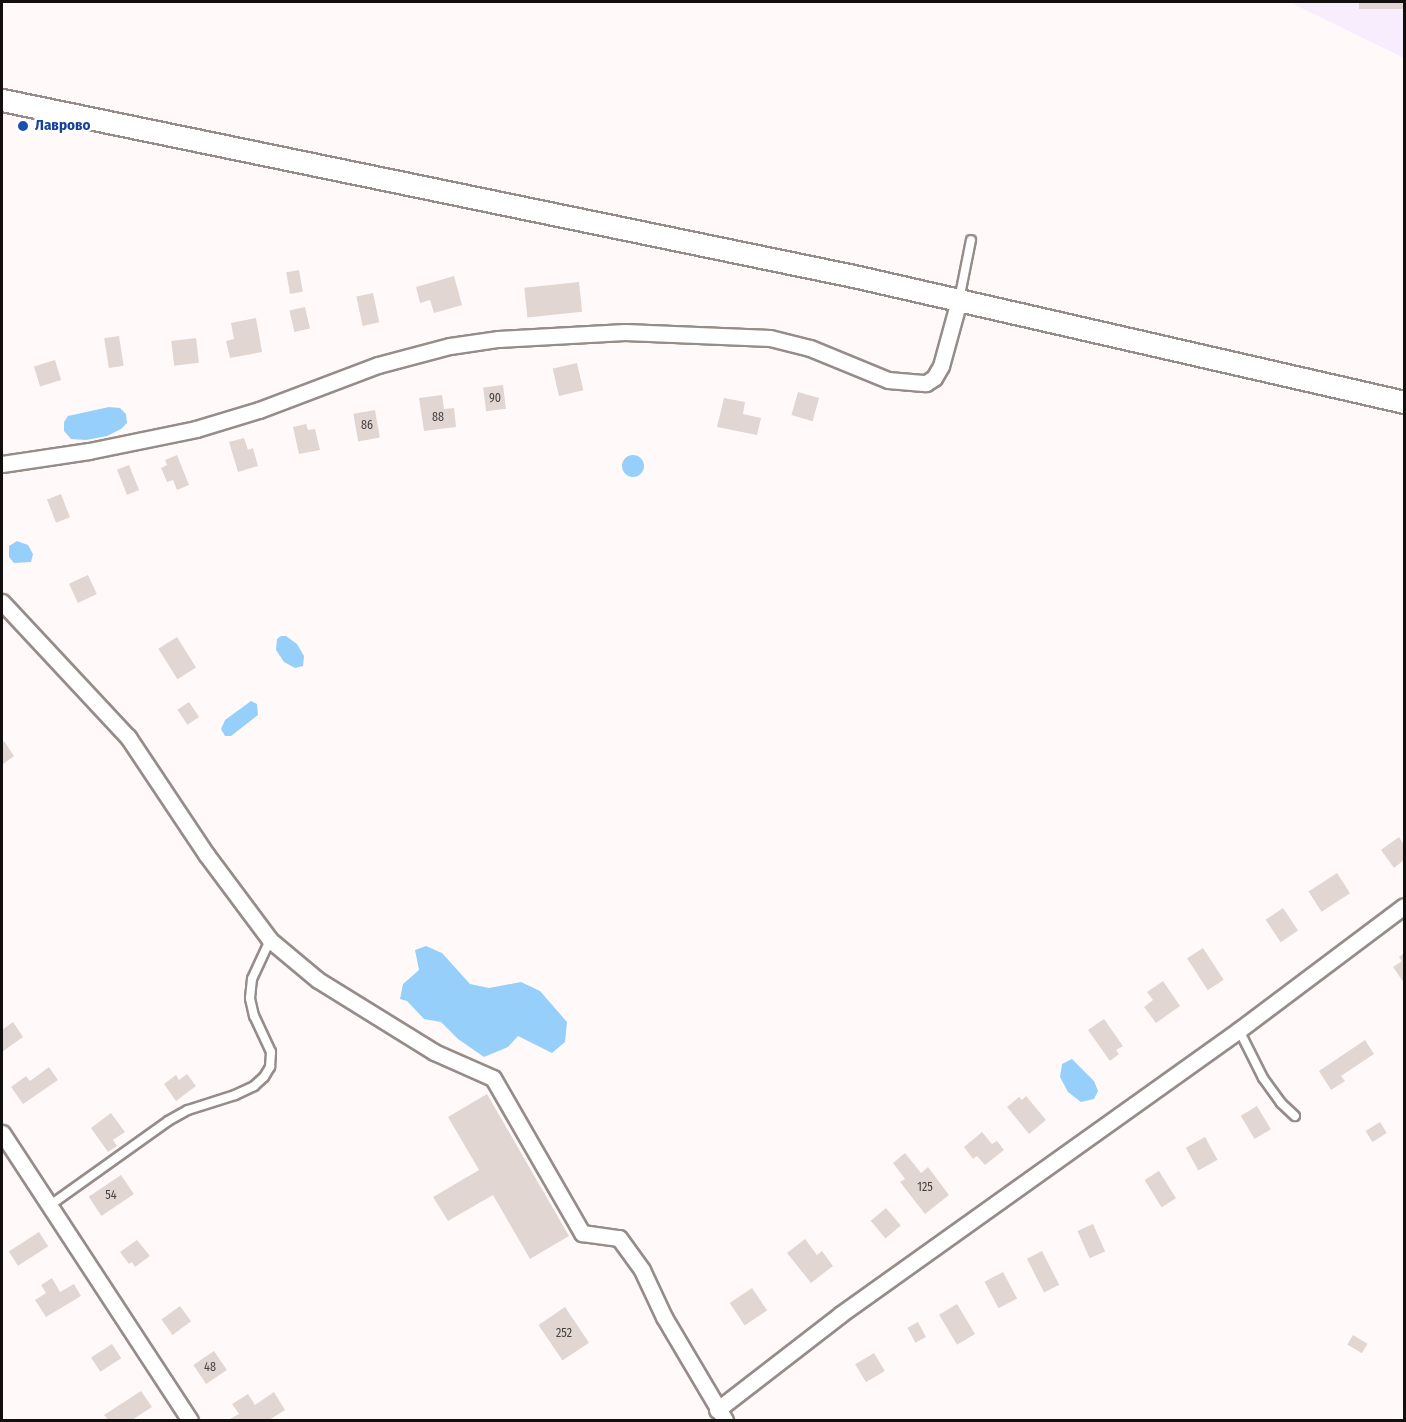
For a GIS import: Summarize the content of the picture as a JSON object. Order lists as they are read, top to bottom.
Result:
{
  "places": ["Лаврово"],
  "house_numbers": [
    "90",
    "88",
    "86",
    "125",
    "54",
    "252",
    "48"
  ]
}
